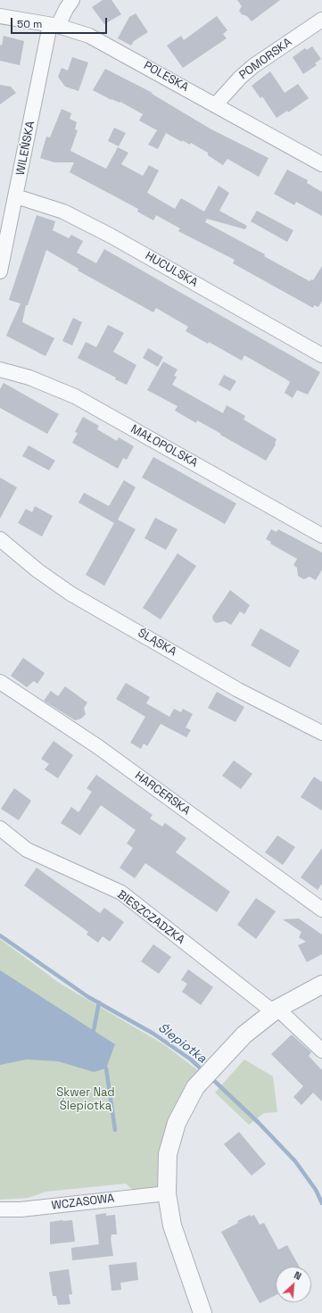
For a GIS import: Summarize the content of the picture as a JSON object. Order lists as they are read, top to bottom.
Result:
{
  "streets": {
    "street": [
      "POMORSKA",
      "POLESKA",
      "WILEŃSKA",
      "HUCULSKA",
      "MAŁOPOLSKA",
      "ŚLĄSKA",
      "HARCERSKA",
      "BIESZCZADZKA",
      "WCZASOWA"
    ]
  },
  "crossings": [
    ["POMORSKA", "POLESKA"],
    ["POLESKA", "WILEŃSKA"],
    ["WILEŃSKA", "HUCULSKA"]
  ],
  "water": ["Ślepiotka"],
  "parks": ["Skwer Nad Ślepiotką"],
  "scale_bar": "50 m",
  "north": "top right"
}
